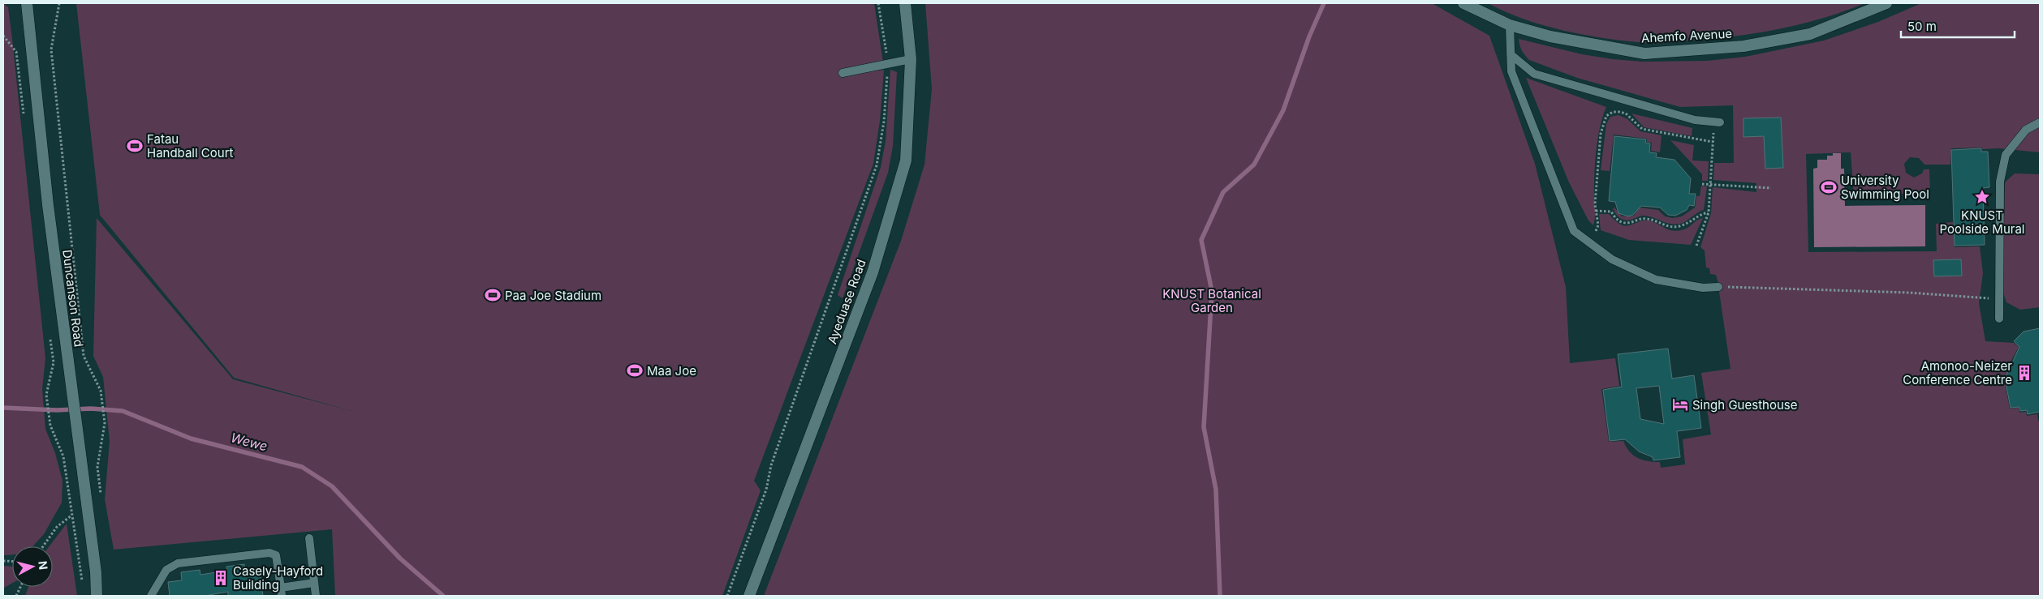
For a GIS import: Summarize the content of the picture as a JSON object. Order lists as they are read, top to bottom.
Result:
{
  "streets": {
    "street": ["Ahemfo Avenue", "Duncanson Road", "Ayeduase Road"]
  },
  "water": ["Wewe"],
  "parks": ["KNUST Botanical Garden"],
  "places": {
    "sports": [
      "Fatau Handball Court",
      "University Swimming Pool",
      "Paa Joe Stadium",
      "Maa Joe"
    ],
    "place": ["KNUST Poolside Mural"],
    "building": ["Amonoo-Neizer Conference Centre", "Casely-Hayford Building"],
    "hotel": ["Singh Guesthouse"]
  },
  "scale_bar": "50 m",
  "north": "right"
}
